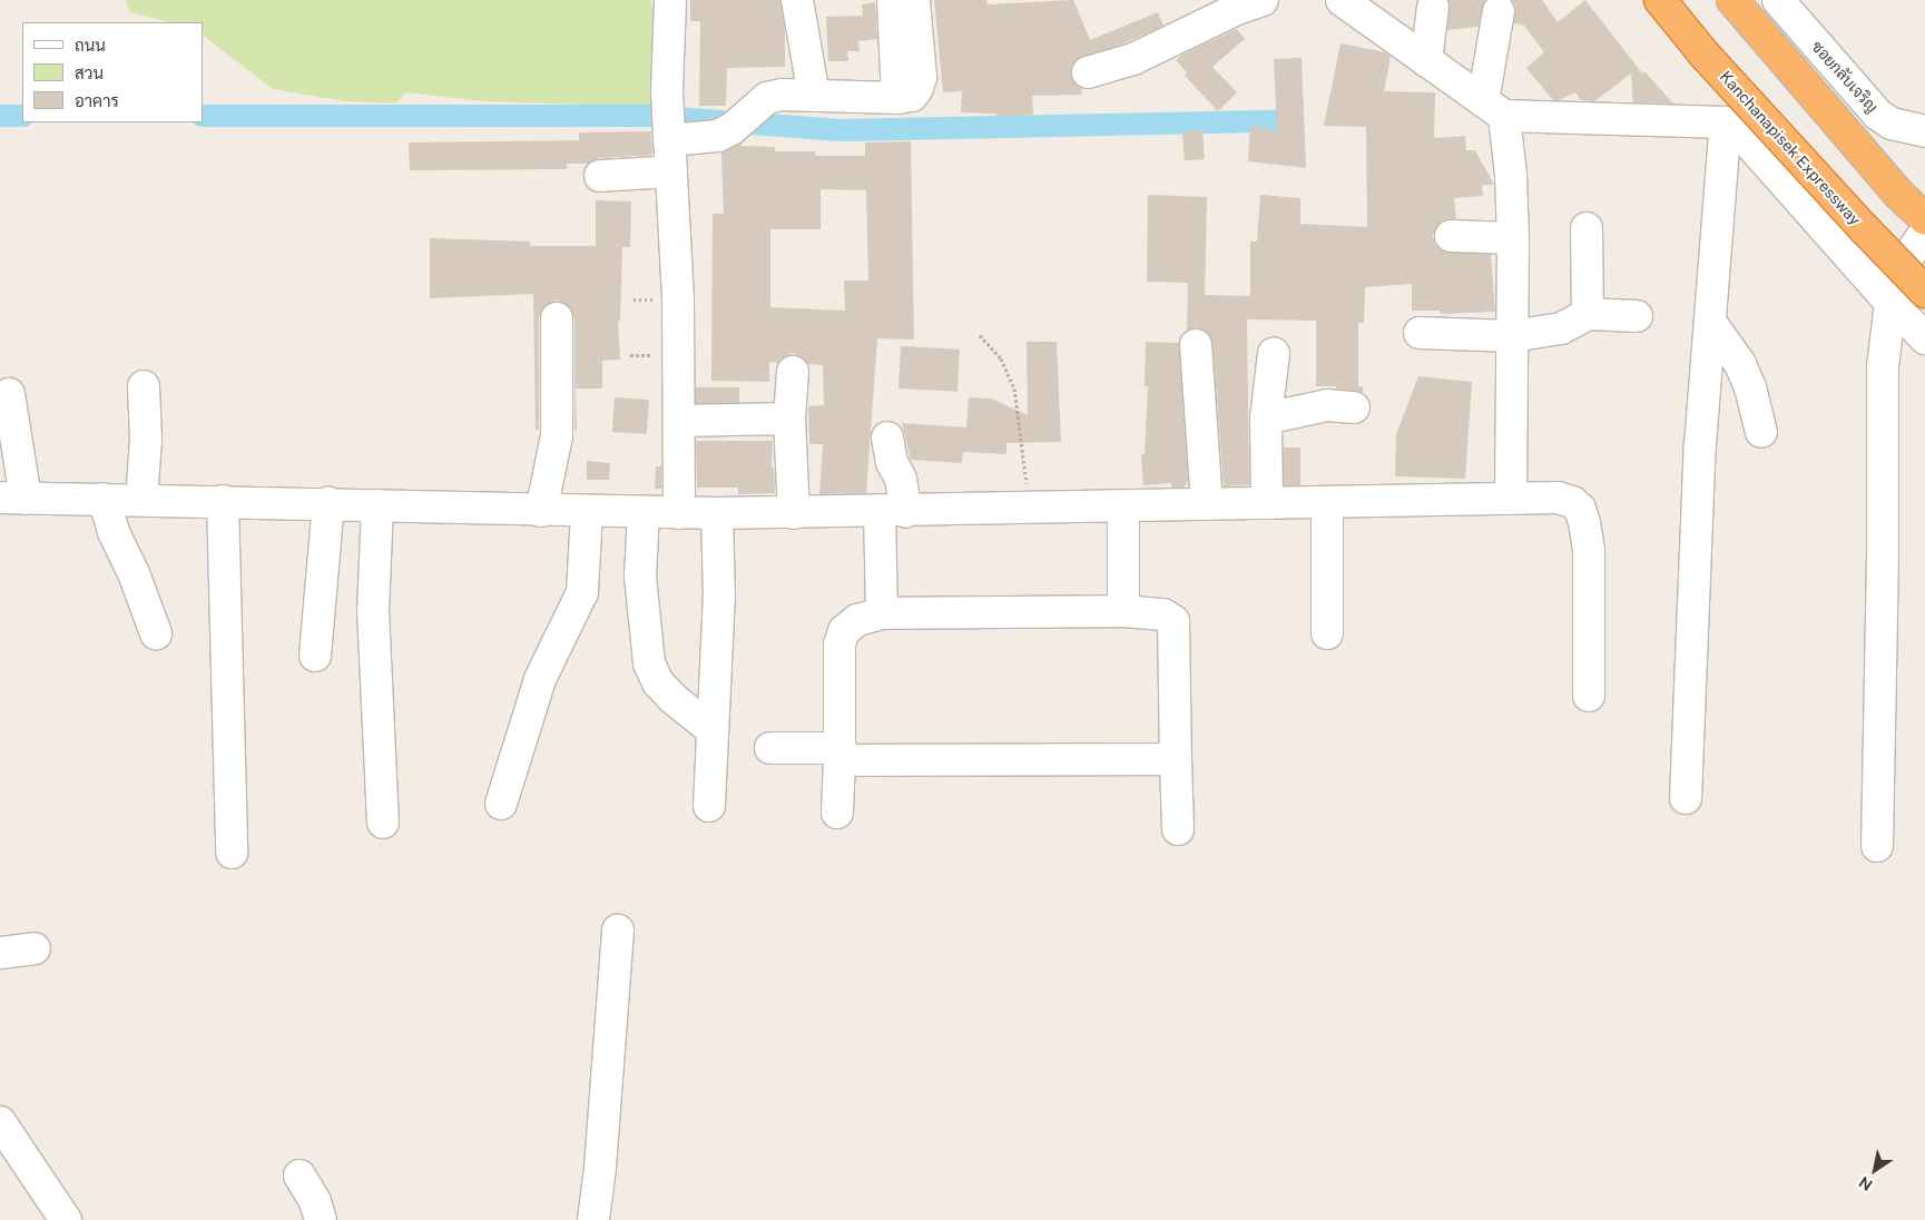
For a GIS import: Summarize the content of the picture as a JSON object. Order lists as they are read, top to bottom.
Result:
{
  "streets": {
    "highway": ["Kanchanapisek Expressway"],
    "street": ["ซอยกลับเจริญ"]
  },
  "legend": ["ถนน", "สวน", "อาคาร"],
  "north": "bottom left"
}
